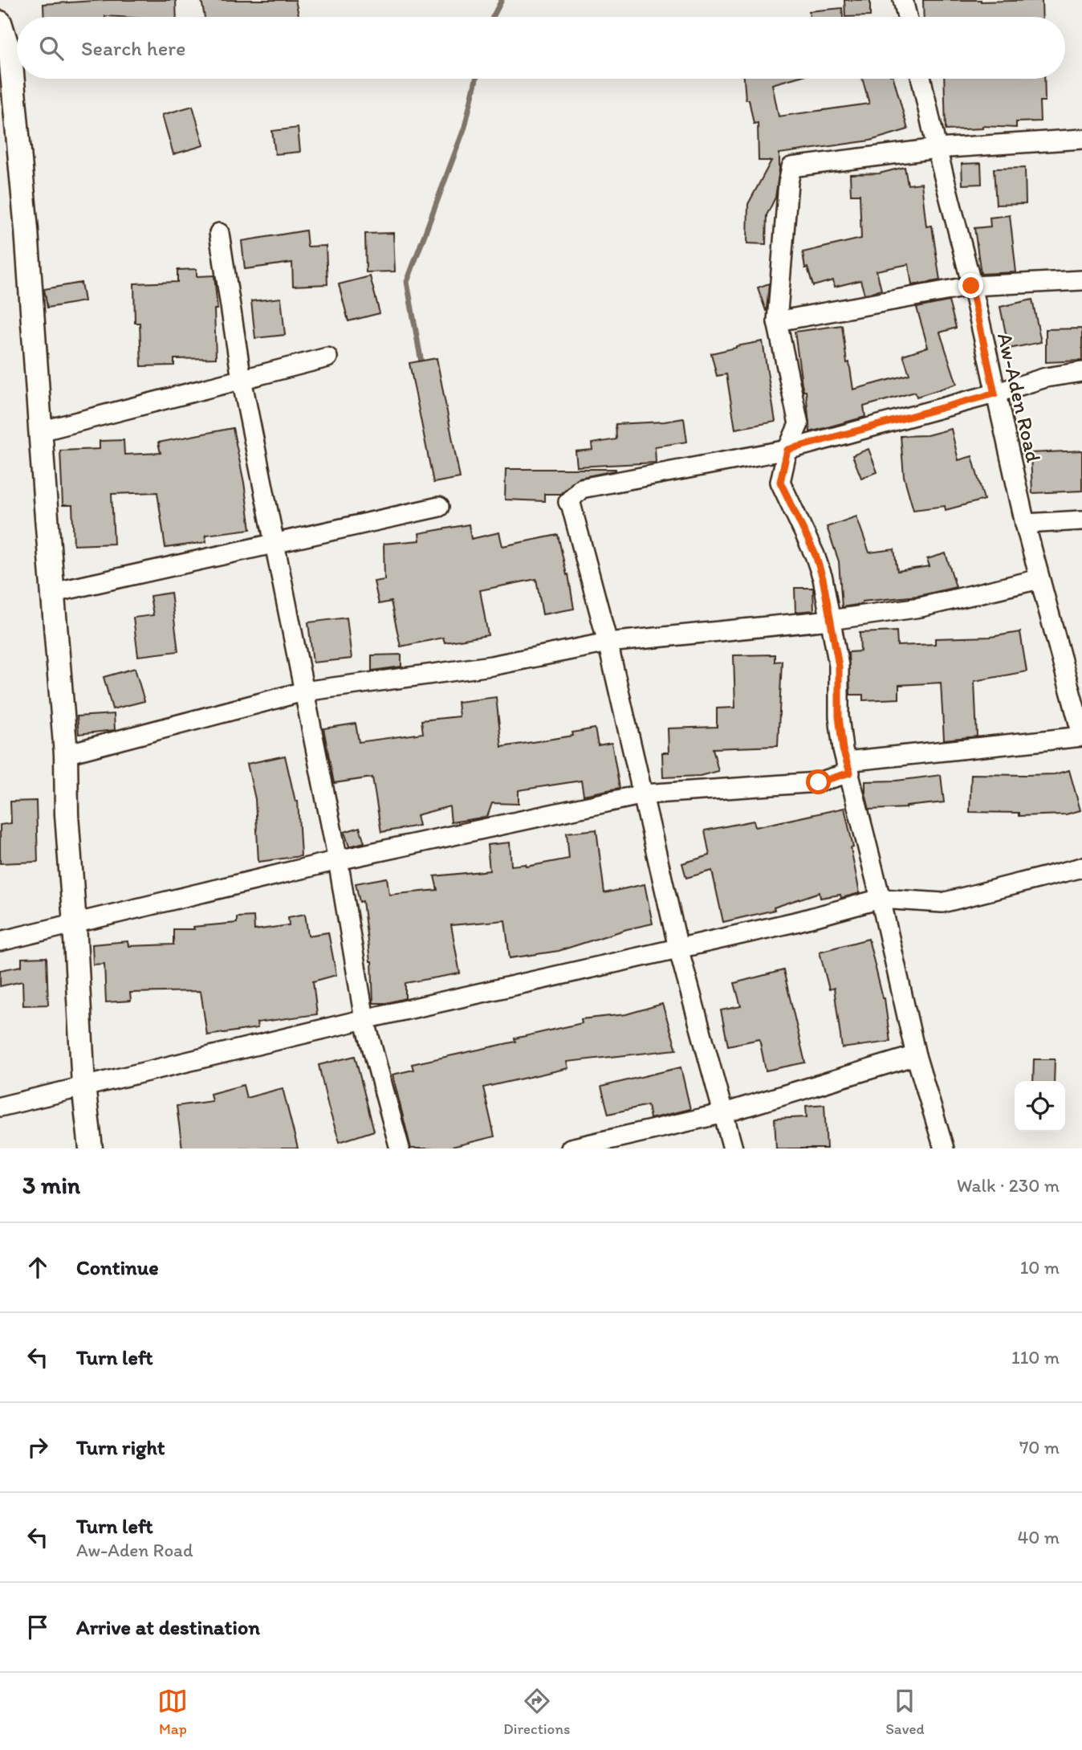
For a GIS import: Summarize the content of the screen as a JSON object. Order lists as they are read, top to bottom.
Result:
{
  "streets": {
    "street": ["Aw-Aden Road"]
  },
  "page": {
    "search": "Search here",
    "heading": ["3 min", "Walk · 230 m"],
    "list": [
      ["Continue", "10 m"],
      ["Turn left", "110 m"],
      ["Turn right", "70 m"],
      ["Turn left", "Aw-Aden Road", "40 m"],
      "Arrive at destination"
    ],
    "nav": ["Map", "Directions", "Saved"]
  }
}
